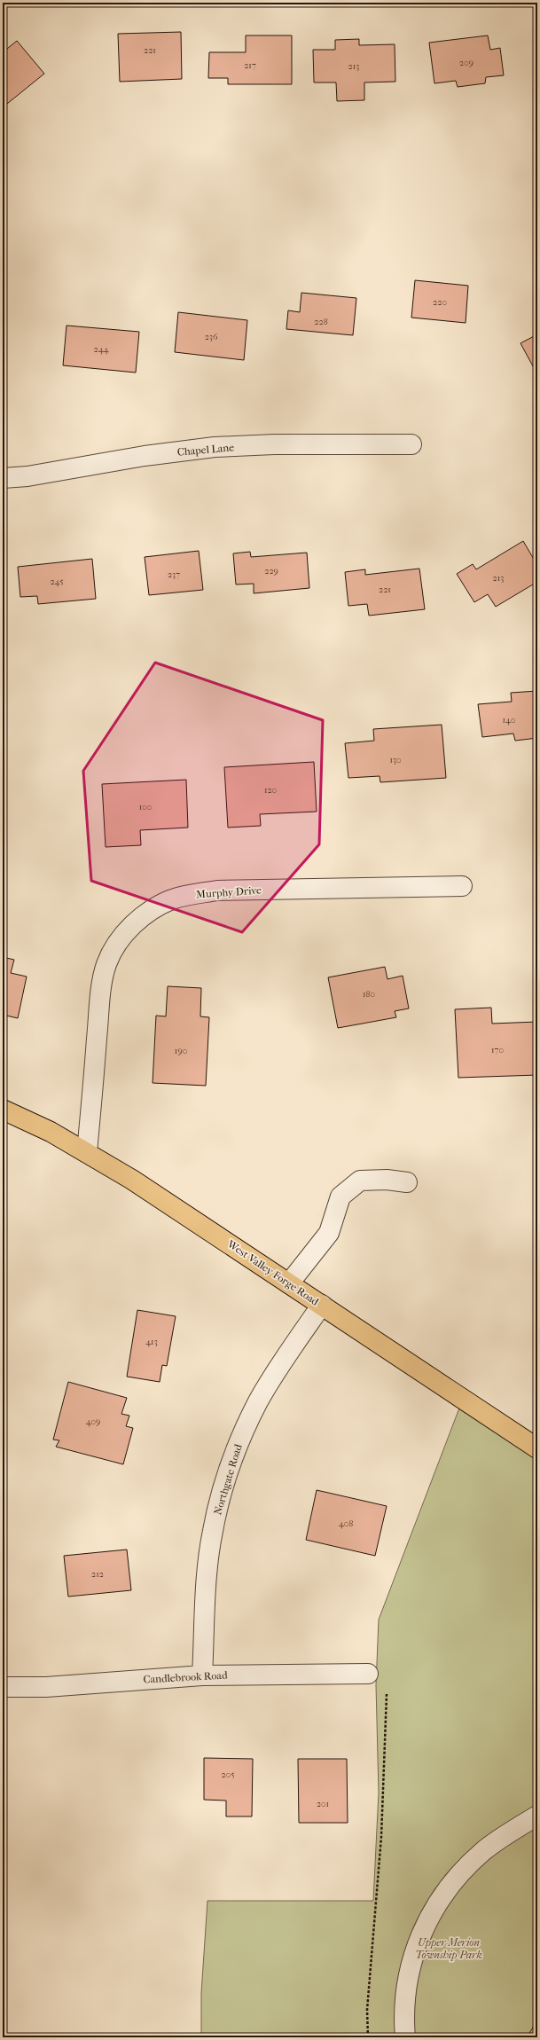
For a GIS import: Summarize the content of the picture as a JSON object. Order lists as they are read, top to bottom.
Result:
{
  "streets": {
    "main road": ["West Valley Forge Road"],
    "street": [
      "Chapel Lane",
      "Murphy Drive",
      "Northgate Road",
      "Candlebrook Road"
    ]
  },
  "crossings": [
    ["Murphy Drive", "West Valley Forge Road"],
    ["West Valley Forge Road", "Northgate Road"],
    ["Northgate Road", "Candlebrook Road"]
  ],
  "parks": ["Upper Merion Township Park"],
  "house_numbers": [
    "221",
    "209",
    "217",
    "213",
    "220",
    "228",
    "236",
    "244",
    "229",
    "237",
    "213",
    "245",
    "221",
    "140",
    "130",
    "120",
    "100",
    "180",
    "170",
    "190",
    "413",
    "409",
    "408",
    "212",
    "205",
    "201"
  ]
}
